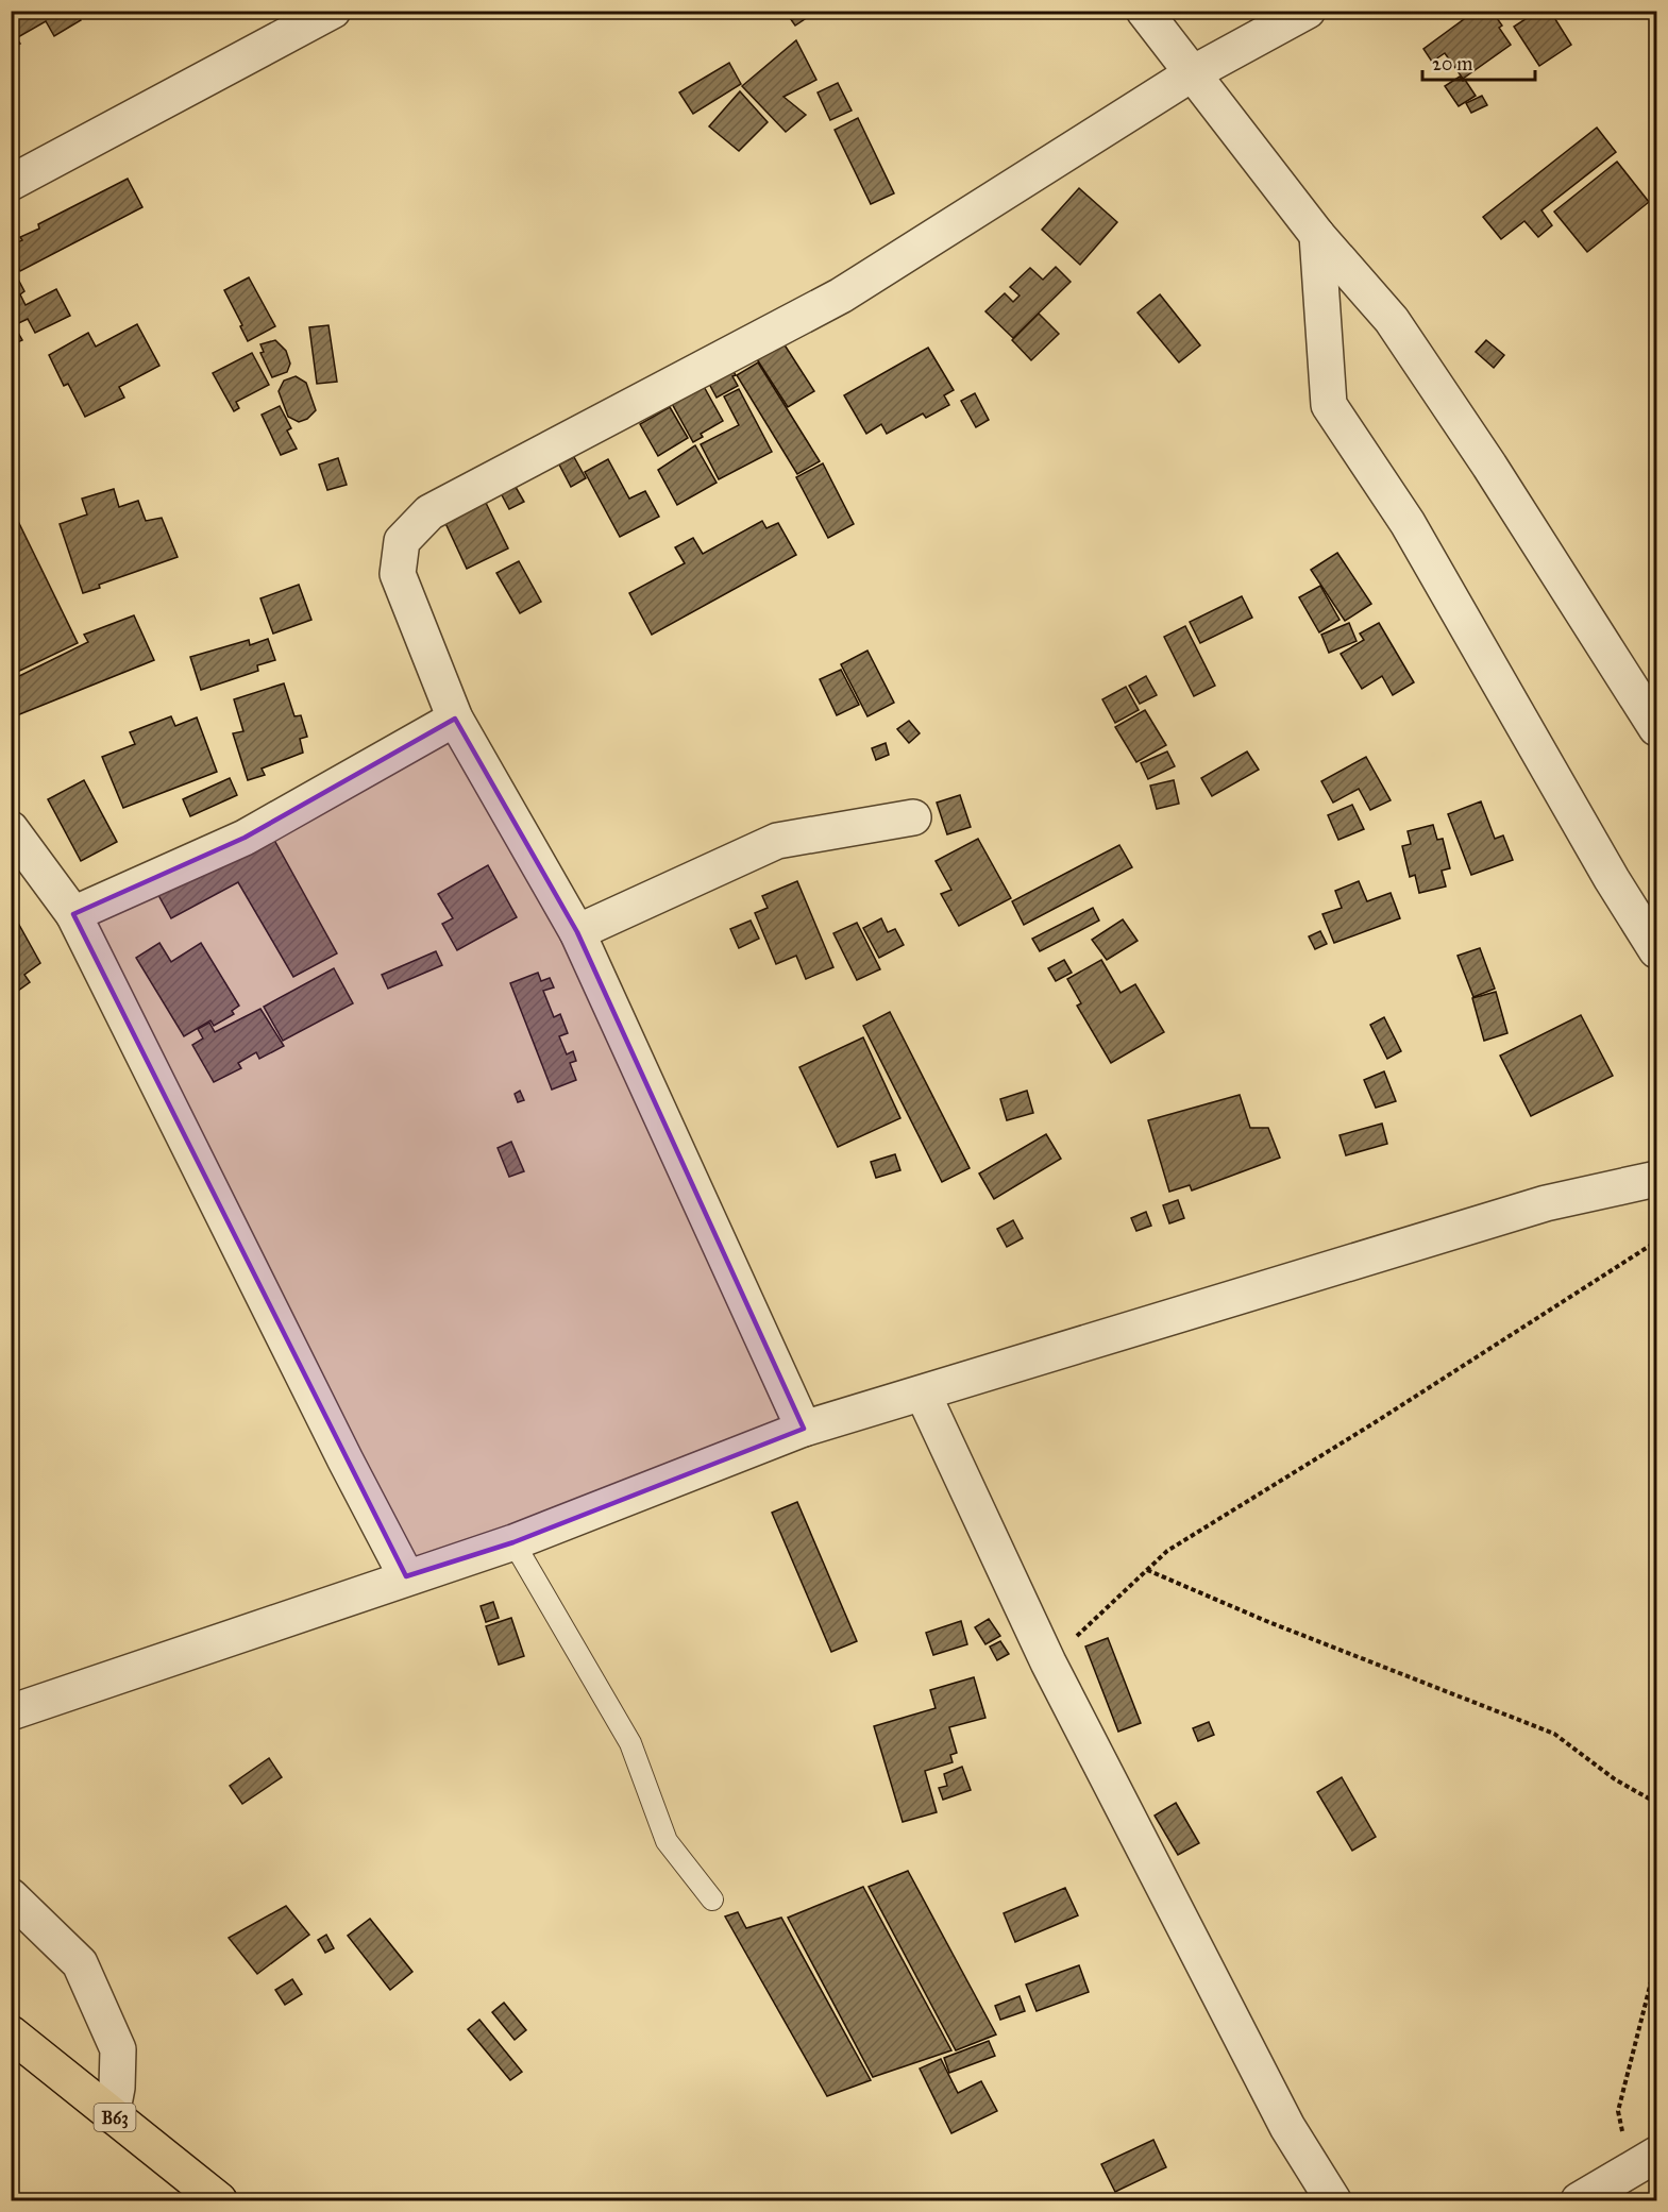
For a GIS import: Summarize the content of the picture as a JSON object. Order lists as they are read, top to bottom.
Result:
{
  "streets": {
    "highway": ["B63"]
  },
  "scale_bar": "20 m"
}
